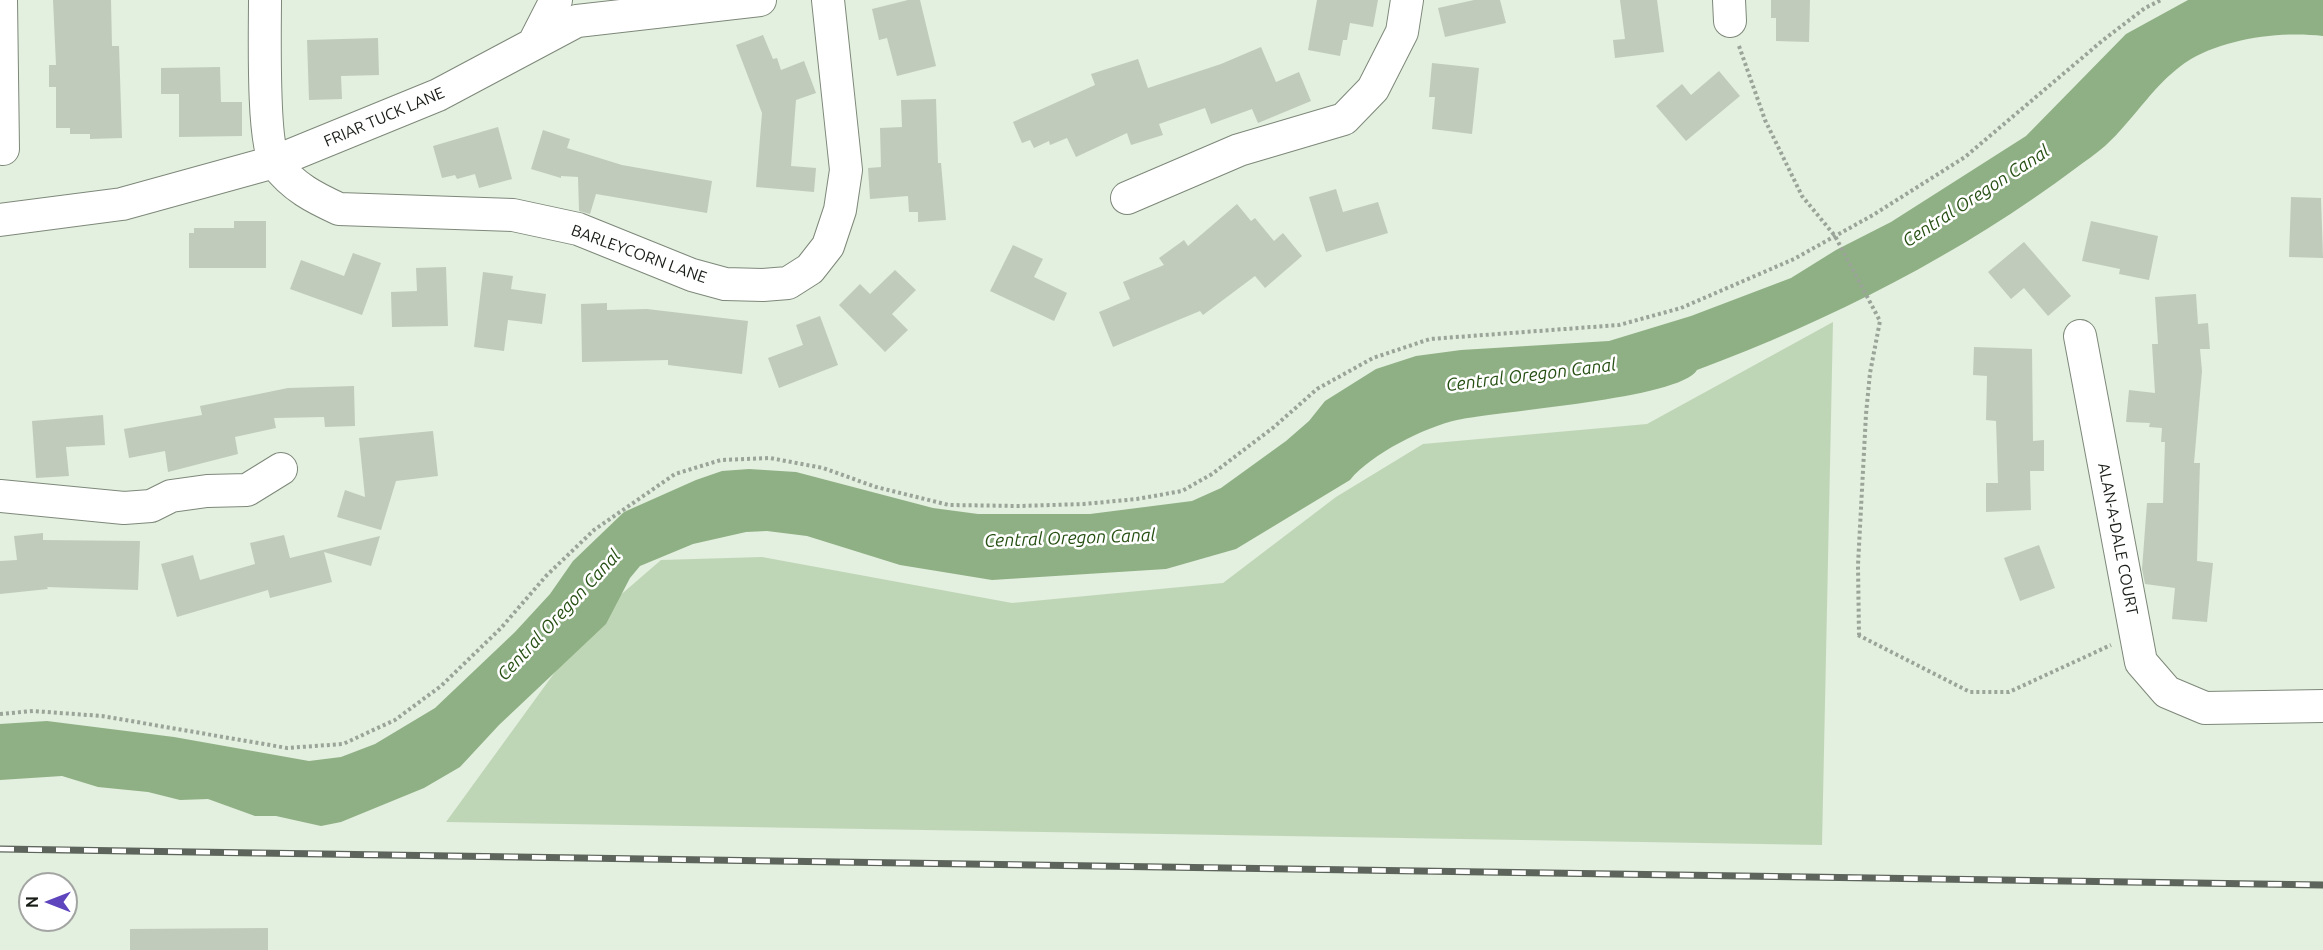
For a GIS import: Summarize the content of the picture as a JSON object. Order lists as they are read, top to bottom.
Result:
{
  "streets": {
    "street": ["FRIAR TUCK LANE", "BARLEYCORN LANE", "ALAN-A-DALE COURT"]
  },
  "crossings": [
    ["FRIAR TUCK LANE", "BARLEYCORN LANE"]
  ],
  "water": ["Central Oregon Canal"],
  "north": "left"
}
